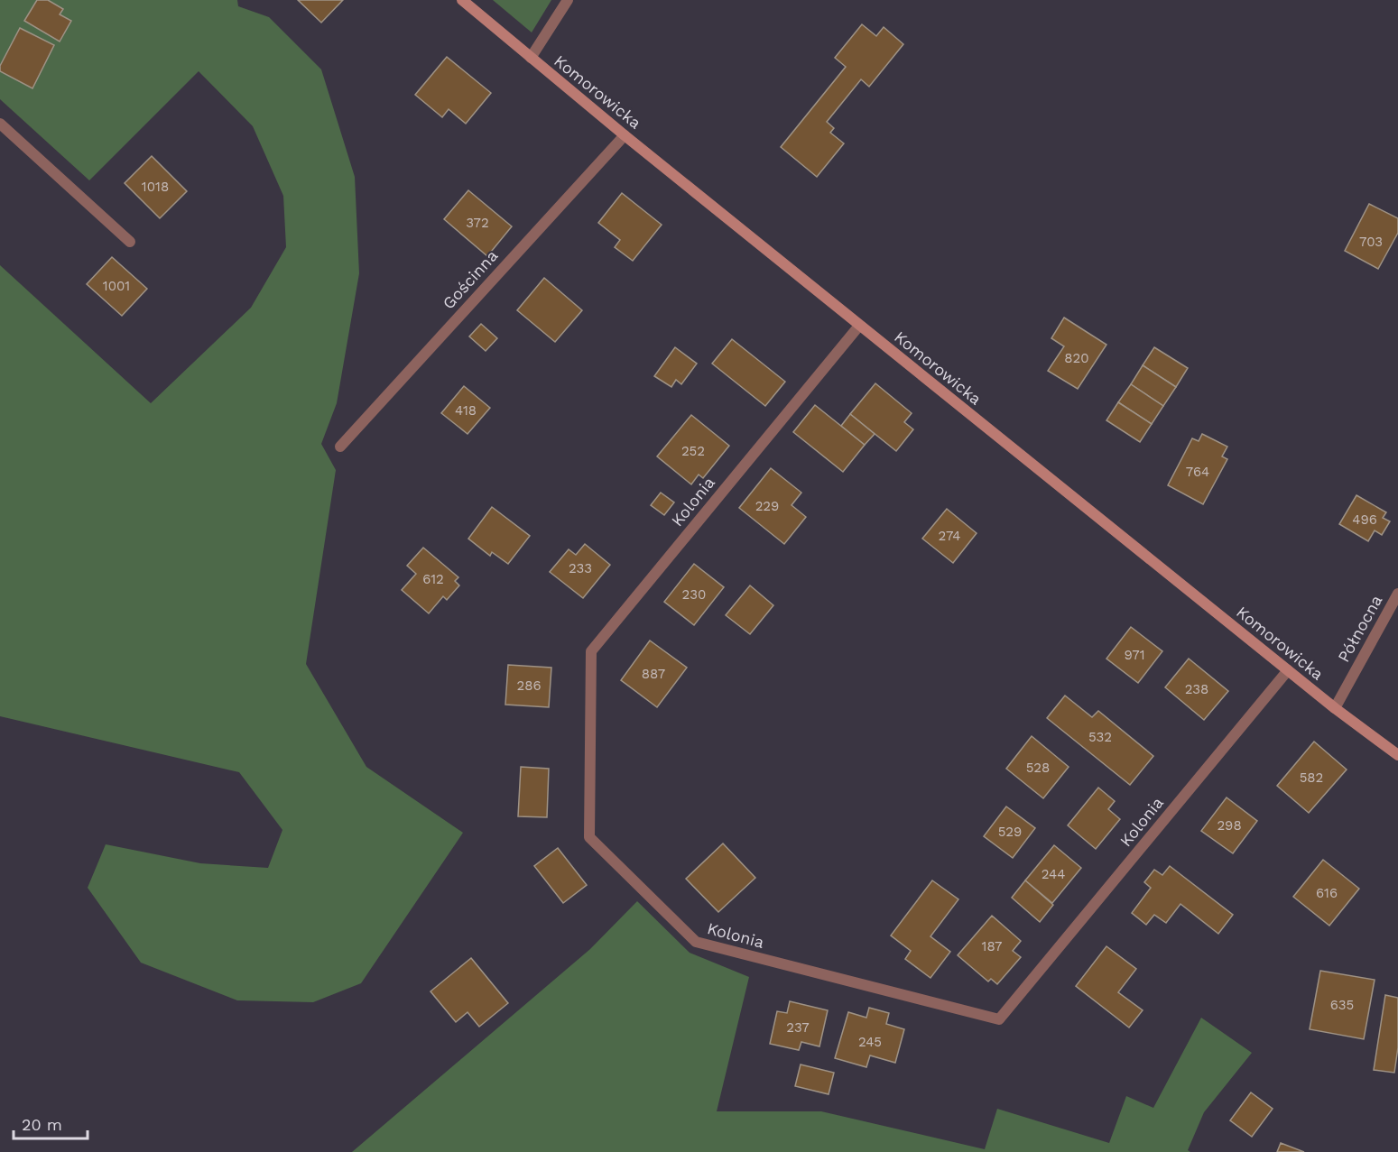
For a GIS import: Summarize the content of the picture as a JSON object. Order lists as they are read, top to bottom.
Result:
{
  "streets": {
    "street": [
      "Komorowicka",
      "Gościnna",
      "Kolonia",
      "Północna"
    ]
  },
  "crossings": [
    ["Komorowicka", "Gościnna"],
    ["Komorowicka", "Kolonia"],
    ["Komorowicka", "Północna"]
  ],
  "house_numbers": [
    "1018",
    "372",
    "703",
    "1001",
    "820",
    "418",
    "252",
    "764",
    "229",
    "496",
    "274",
    "233",
    "612",
    "230",
    "971",
    "887",
    "286",
    "238",
    "532",
    "528",
    "582",
    "298",
    "529",
    "244",
    "616",
    "187",
    "635",
    "237",
    "245"
  ],
  "scale_bar": "20 m"
}
